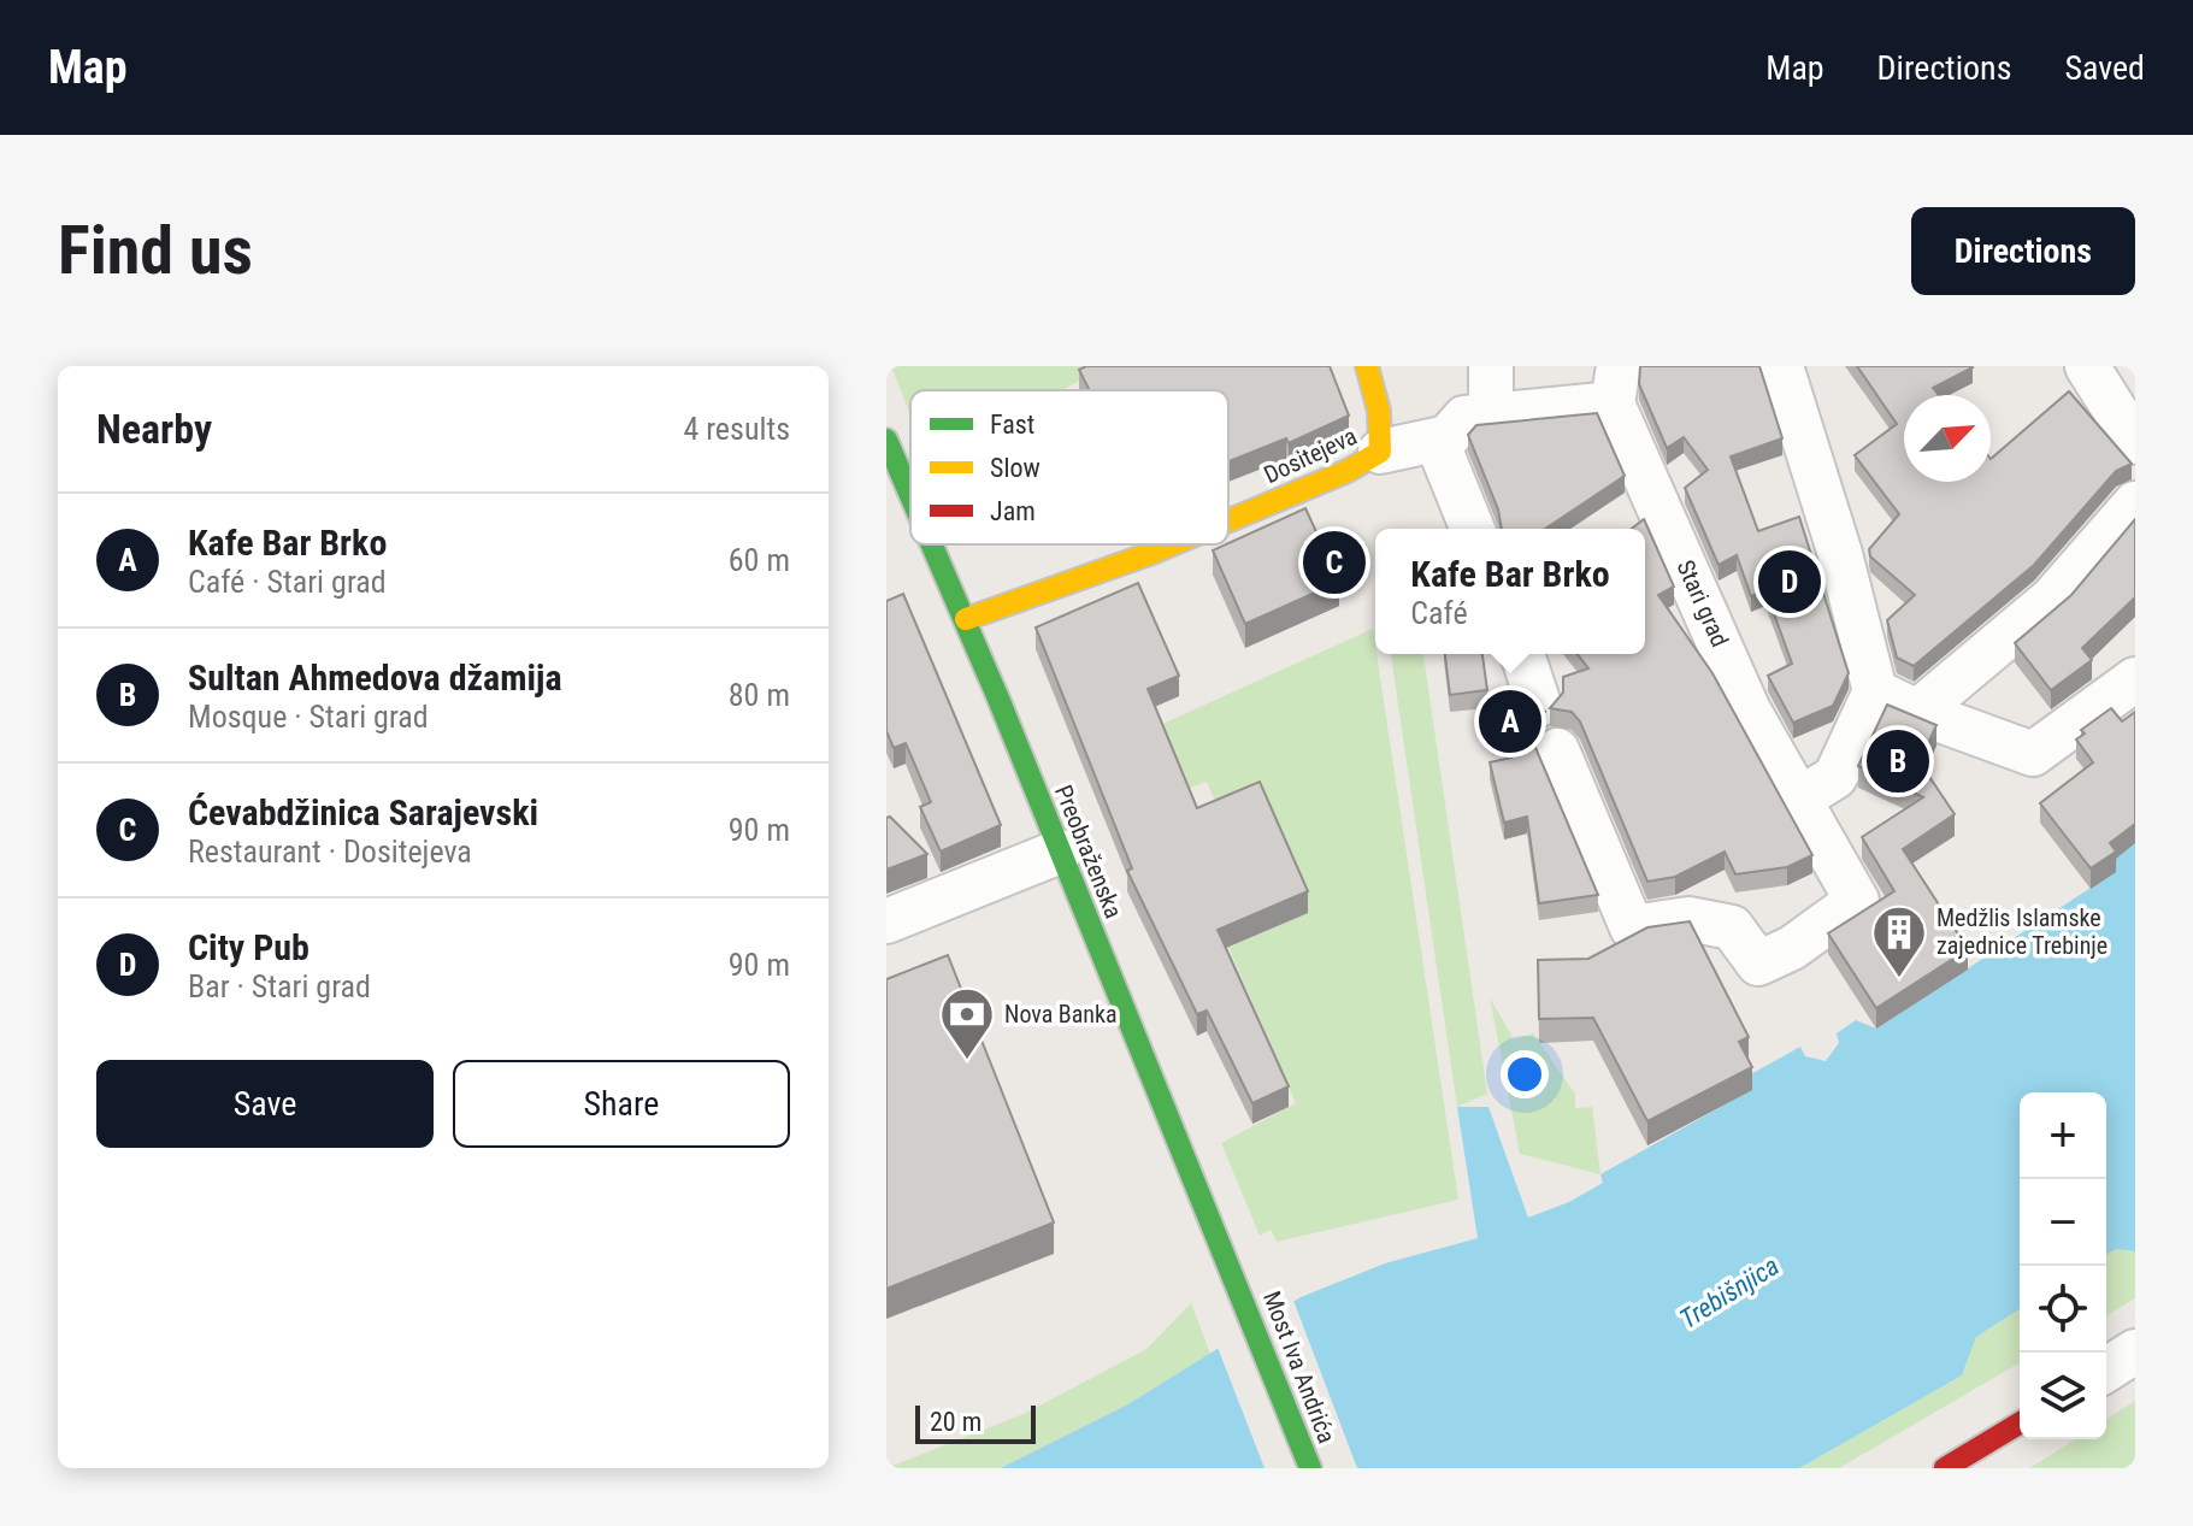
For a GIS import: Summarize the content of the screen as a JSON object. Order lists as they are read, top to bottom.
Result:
{
  "streets": {
    "street": [
      "Dositejeva",
      "Stari grad",
      "Preobraženska",
      "Most Iva Andrića"
    ]
  },
  "crossings": [
    ["Dositejeva", "Stari grad"],
    ["Dositejeva", "Preobraženska"],
    ["Preobraženska", "Most Iva Andrića"]
  ],
  "water": ["Trebišnjica"],
  "places": {
    "building": ["Medžlis Islamske zajednice Trebinje"],
    "bank": ["Nova Banka"]
  },
  "legend": ["Fast", "Slow", "Jam"],
  "scale_bar": "20 m",
  "north": "top right",
  "page": {
    "header": "Map",
    "nav": ["Map", "Directions", "Saved"],
    "buttons": [
      "Directions",
      ["Save", "Share"]
    ],
    "title": "Find us",
    "heading": ["Nearby", "4 results"],
    "list": [
      {
        "mark": "A",
        "name": "Kafe Bar Brko",
        "note": "Café · Stari grad",
        "value": "60 m"
      },
      {
        "mark": "B",
        "name": "Sultan Ahmedova džamija",
        "note": "Mosque · Stari grad",
        "value": "80 m"
      },
      {
        "mark": "C",
        "name": "Ćevabdžinica Sarajevski",
        "note": "Restaurant · Dositejeva",
        "value": "90 m"
      },
      {
        "mark": "D",
        "name": "City Pub",
        "note": "Bar · Stari grad",
        "value": "90 m"
      }
    ],
    "pins": [
      "C",
      "D",
      "A",
      "B"
    ],
    "popup": ["Kafe Bar Brko", "Café"],
    "map_buttons": ["+", "−"],
    "scale": "20 m"
  }
}
